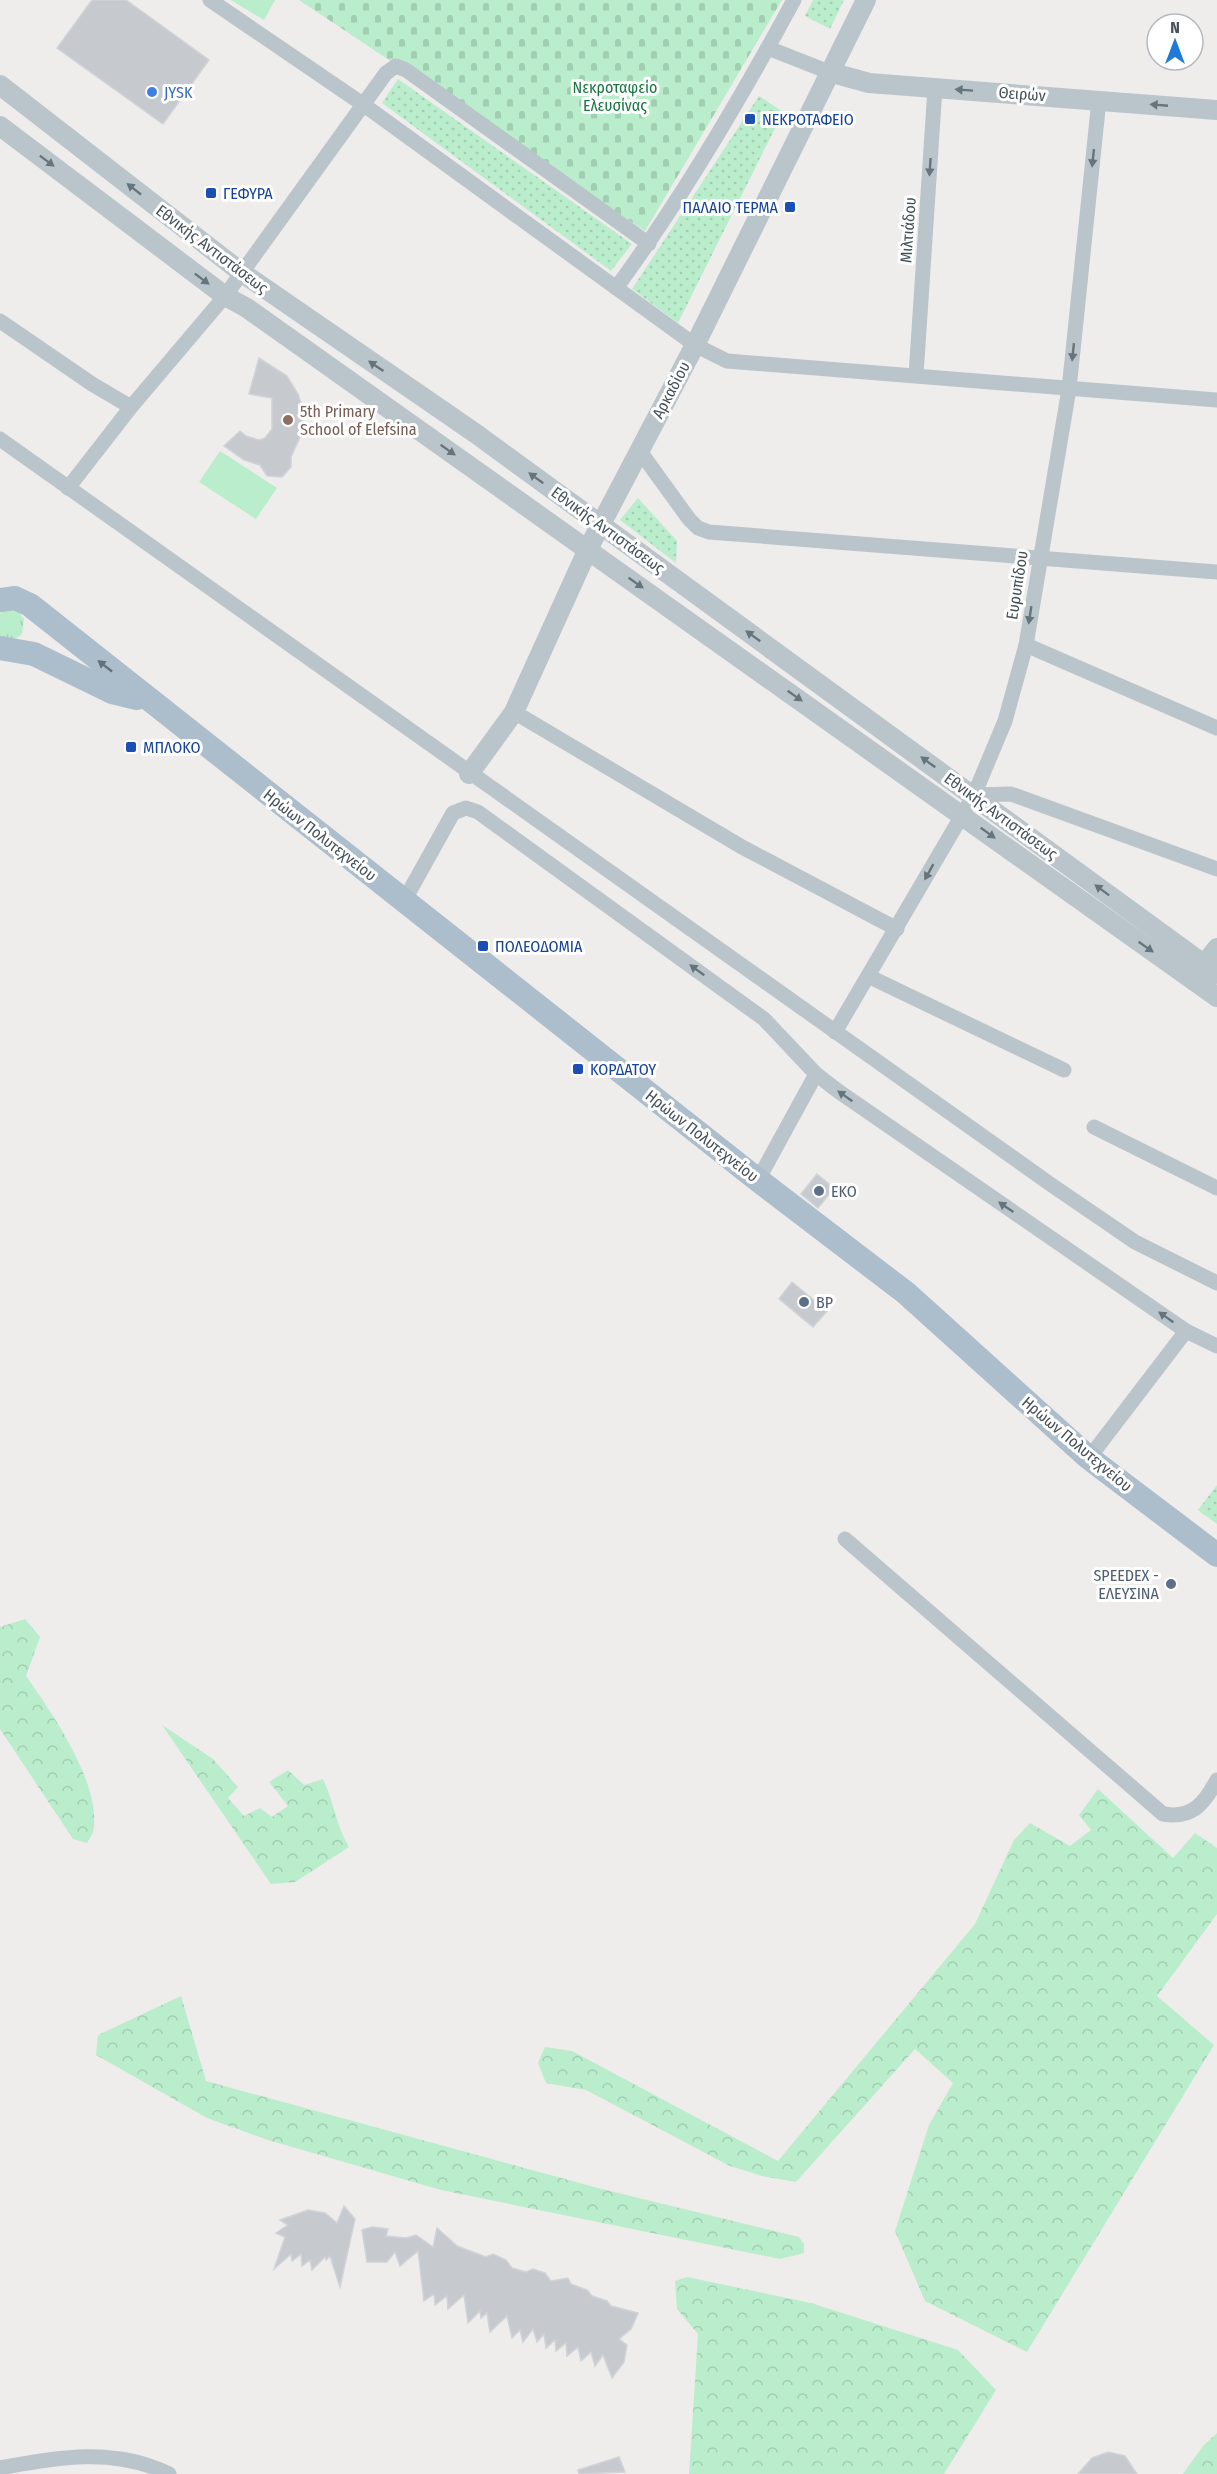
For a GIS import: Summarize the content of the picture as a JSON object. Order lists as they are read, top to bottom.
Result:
{
  "streets": {
    "main road": ["Ηρώων Πολυτεχνείου"],
    "street": [
      "Θειρών",
      "Μιλτιάδου",
      "Εθνικής Αντιστάσεως",
      "Αρκαδίου",
      "Ευρυπίδου"
    ]
  },
  "crossings": [
    ["Θειρών", "Μιλτιάδου"],
    ["Θειρών", "Αρκαδίου"],
    ["Θειρών", "Ευρυπίδου"],
    ["Εθνικής Αντιστάσεως", "Αρκαδίου"],
    ["Εθνικής Αντιστάσεως", "Ευρυπίδου"]
  ],
  "one_way": ["Θειρών", "Μιλτιάδου", "Ευρυπίδου"],
  "parks": ["Νεκροταφείο Ελευσίνας"],
  "places": {
    "other": [
      "JYSK",
      "5th Primary School of Elefsina",
      "EKO",
      "BP",
      "SPEEDEX - ΕΛΕΥΣΙΝΑ"
    ],
    "transit": [
      "ΝΕΚΡΟΤΑΦΕΙΟ",
      "ΓΕΦΥΡΑ",
      "ΠΑΛΑΙΟ ΤΕΡΜΑ",
      "ΜΠΛΟΚΟ",
      "ΠΟΛΕΟΔΟΜΙΑ",
      "ΚΟΡΔΑΤΟΥ"
    ]
  },
  "north": "top"
}
